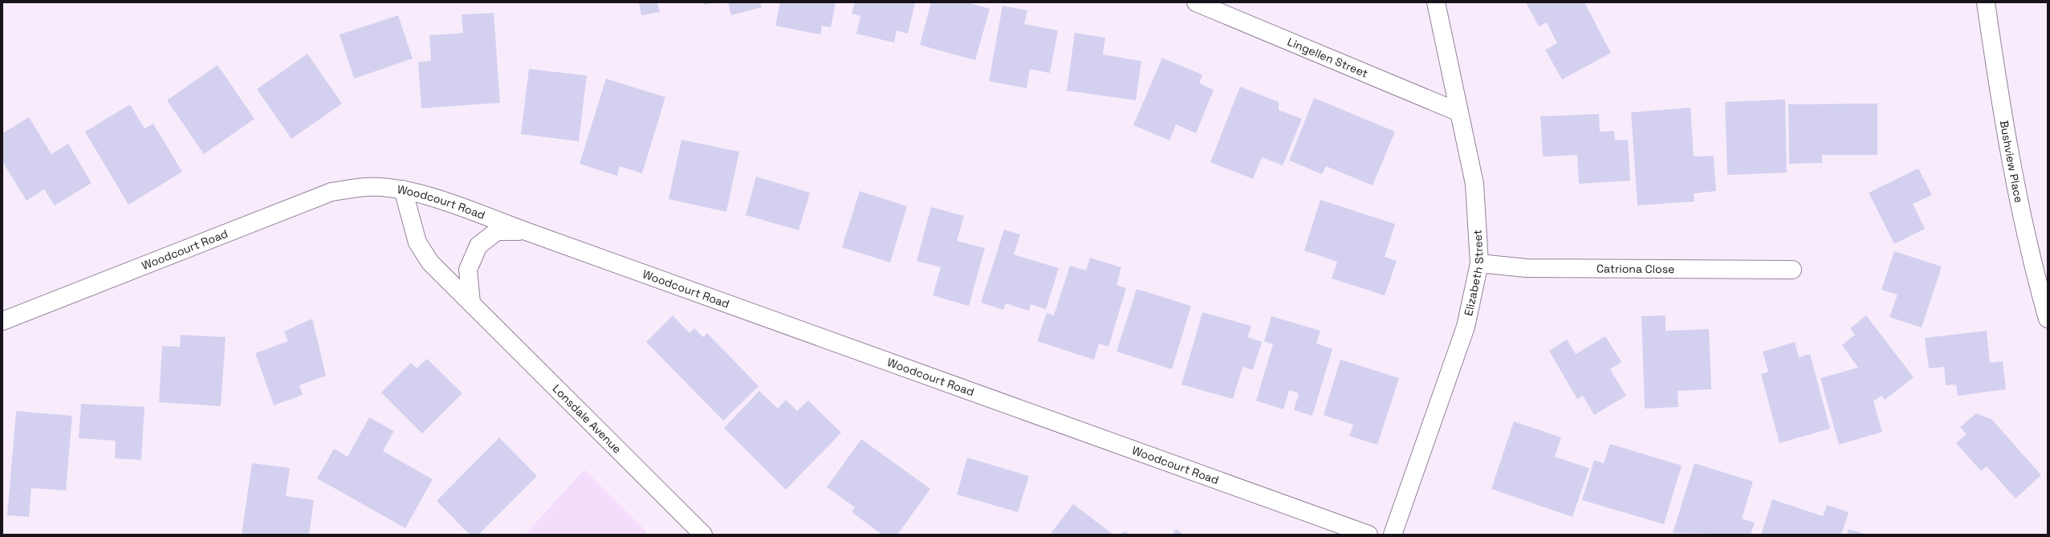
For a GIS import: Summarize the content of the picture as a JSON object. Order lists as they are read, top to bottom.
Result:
{
  "streets": {
    "street": [
      "Lingellen Street",
      "Bushview Place",
      "Woodcourt Road",
      "Catriona Close",
      "Elizabeth Street",
      "Lonsdale Avenue"
    ]
  },
  "crossings": [
    ["Lingellen Street", "Elizabeth Street"],
    ["Woodcourt Road", "Lonsdale Avenue"],
    ["Catriona Close", "Elizabeth Street"]
  ]
}
